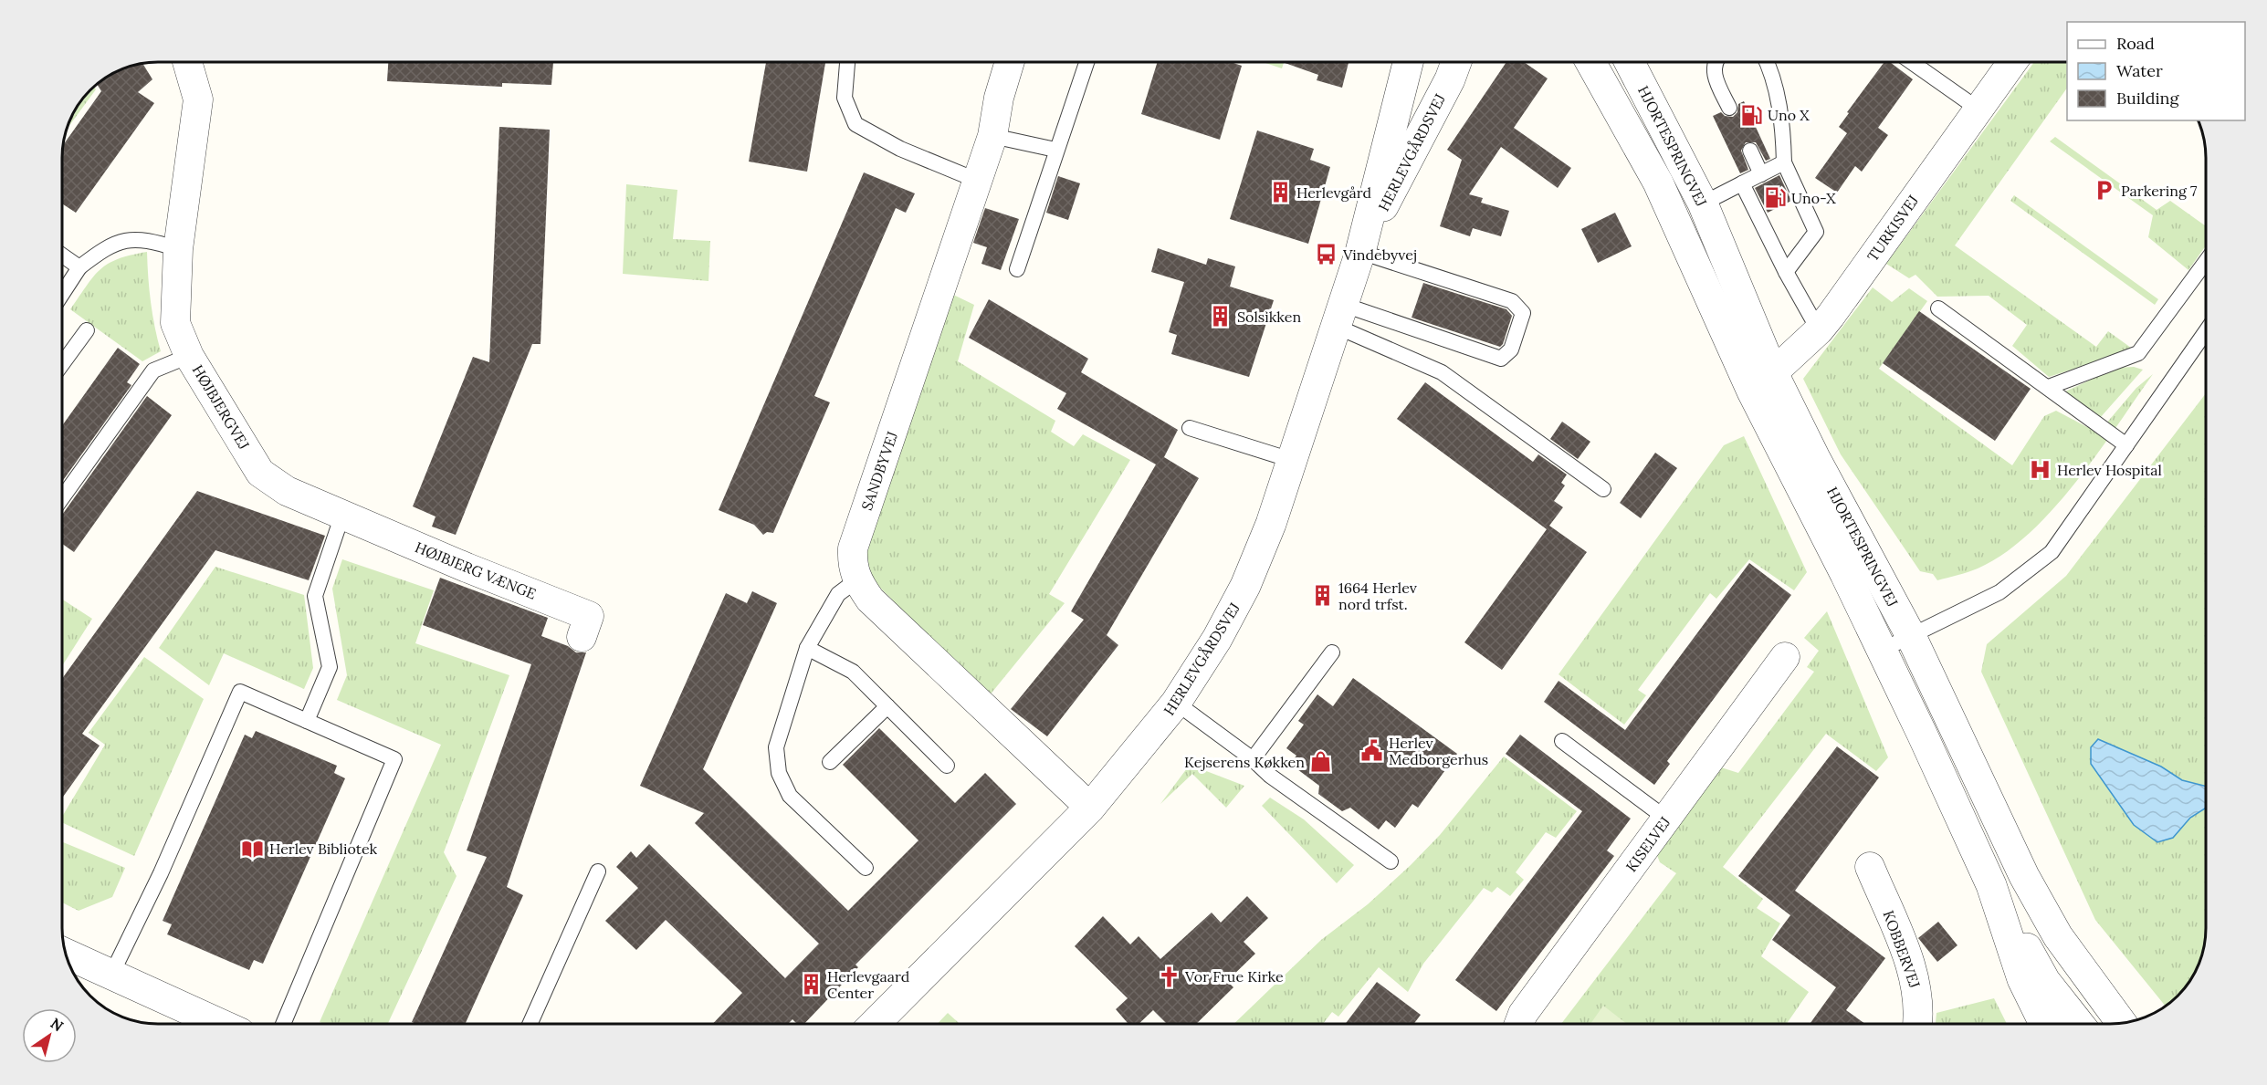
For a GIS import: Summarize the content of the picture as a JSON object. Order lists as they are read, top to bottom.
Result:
{
  "streets": {
    "street": [
      "HJORTESPRINGVEJ",
      "HERLEVGÅRDSVEJ",
      "TURKISVEJ",
      "HØJBJERGVEJ",
      "SANDBYVEJ",
      "HØJBJERG VÆNGE",
      "KISELVEJ",
      "KOBBERVEJ"
    ]
  },
  "crossings": [
    ["HJORTESPRINGVEJ", "TURKISVEJ"],
    ["HERLEVGÅRDSVEJ", "SANDBYVEJ"],
    ["HØJBJERGVEJ", "HØJBJERG VÆNGE"]
  ],
  "places": {
    "fuel station": ["Uno X", "Uno-X"],
    "parking": ["Parkering 7"],
    "building": [
      "Herlevgård",
      "Solsikken",
      "1664 Herlev nord trfst.",
      "Herlevgaard Center"
    ],
    "bus stop": ["Vindebyvej"],
    "hospital": ["Herlev Hospital"],
    "public building": ["Herlev Medborgerhus"],
    "shop": ["Kejserens Køkken"],
    "library": ["Herlev Bibliotek"],
    "church": ["Vor Frue Kirke"]
  },
  "legend": ["Road", "Water", "Building"],
  "north": "top right"
}
